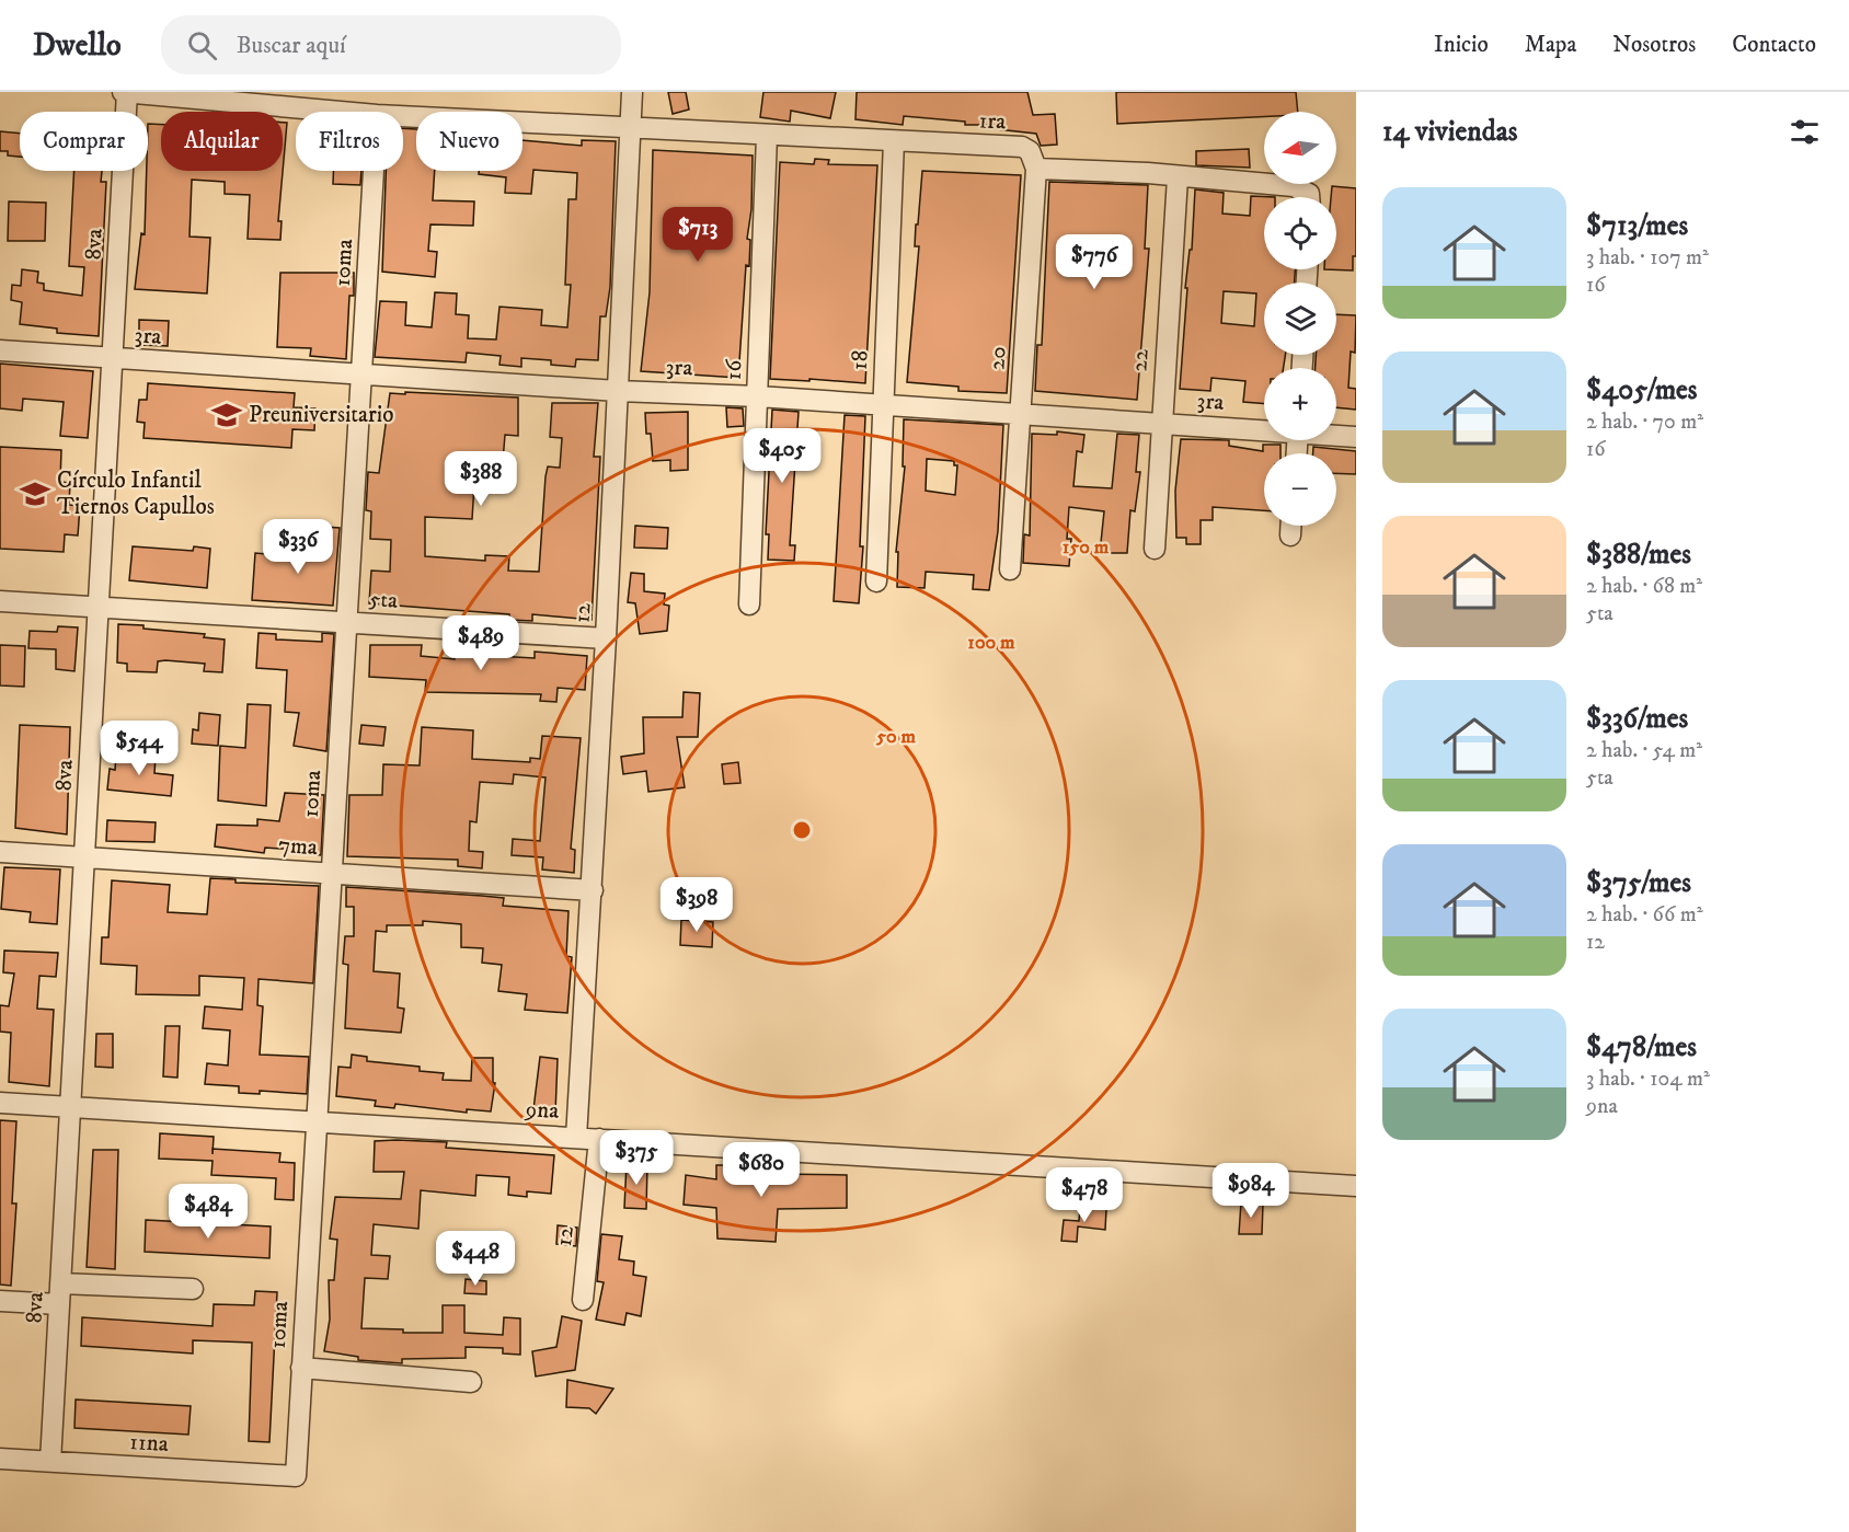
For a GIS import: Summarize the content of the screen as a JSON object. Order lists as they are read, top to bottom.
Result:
{
  "streets": {
    "street": [
      "1ra",
      "8va",
      "10ma",
      "3ra",
      "20",
      "18",
      "22",
      "16",
      "5ta",
      "12",
      "7ma",
      "9na",
      "11na"
    ]
  },
  "crossings": [
    ["1ra", "8va"],
    ["1ra", "20"],
    ["1ra", "18"],
    ["1ra", "22"],
    ["1ra", "16"],
    ["1ra", "12"],
    ["8va", "3ra"],
    ["8va", "5ta"],
    ["8va", "7ma"],
    ["8va", "9na"],
    ["8va", "11na"],
    ["10ma", "3ra"],
    ["10ma", "5ta"],
    ["10ma", "7ma"],
    ["10ma", "9na"],
    ["10ma", "11na"],
    ["3ra", "20"],
    ["3ra", "18"],
    ["3ra", "22"],
    ["3ra", "16"],
    ["3ra", "12"],
    ["5ta", "12"],
    ["12", "7ma"],
    ["12", "9na"]
  ],
  "places": {
    "school or university": ["Preuniversitario", "Círculo Infantil Tiernos Capullos"]
  },
  "north": "left",
  "page": {
    "header": "Dwello",
    "search": "Buscar aquí",
    "nav": [
      "Inicio",
      "Mapa",
      "Nosotros",
      "Contacto"
    ],
    "heading": "14 viviendas",
    "map_buttons": ["+", "−"],
    "chip": [
      "Comprar",
      "Alquilar",
      "Filtros",
      "Nuevo"
    ],
    "list": [
      {
        "name": "$713/mes",
        "note": "3 hab. · 107 m² · 16"
      },
      {
        "name": "$405/mes",
        "note": "2 hab. · 70 m² · 16"
      },
      {
        "name": "$388/mes",
        "note": "2 hab. · 68 m² · 5ta"
      },
      {
        "name": "$336/mes",
        "note": "2 hab. · 54 m² · 5ta"
      },
      {
        "name": "$375/mes",
        "note": "2 hab. · 66 m² · 12"
      },
      {
        "name": "$478/mes",
        "note": "3 hab. · 104 m² · 9na"
      }
    ],
    "price": [
      "$713",
      "$776",
      "$405",
      "$388",
      "$336",
      "$489",
      "$544",
      "$398",
      "$375",
      "$680",
      "$984",
      "$478",
      "$484",
      "$448"
    ]
  },
  "rings": ["150 m", "100 m", "50 m"]
}
